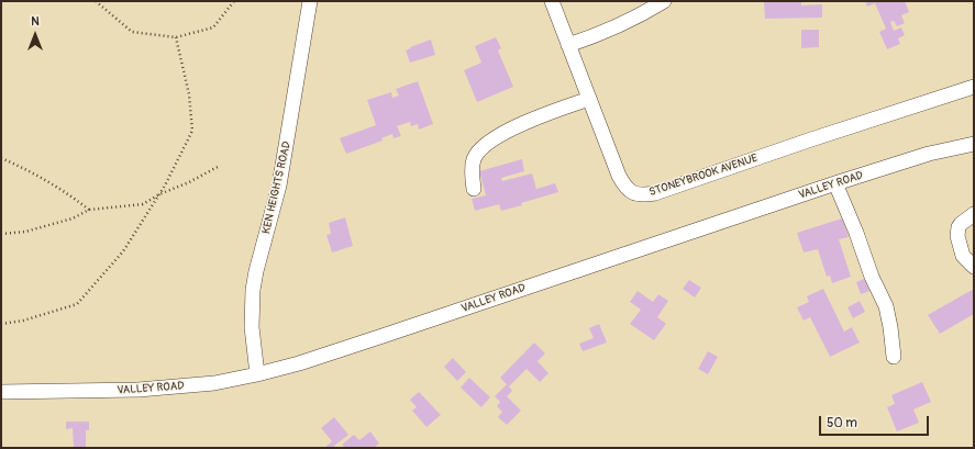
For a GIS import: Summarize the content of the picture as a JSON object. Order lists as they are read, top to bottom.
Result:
{
  "streets": {
    "street": ["STONEYBROOK AVENUE", "VALLEY ROAD", "KEN HEIGHTS ROAD"]
  },
  "crossings": [
    ["VALLEY ROAD", "KEN HEIGHTS ROAD"]
  ],
  "scale_bar": "50 m",
  "north": "top"
}
